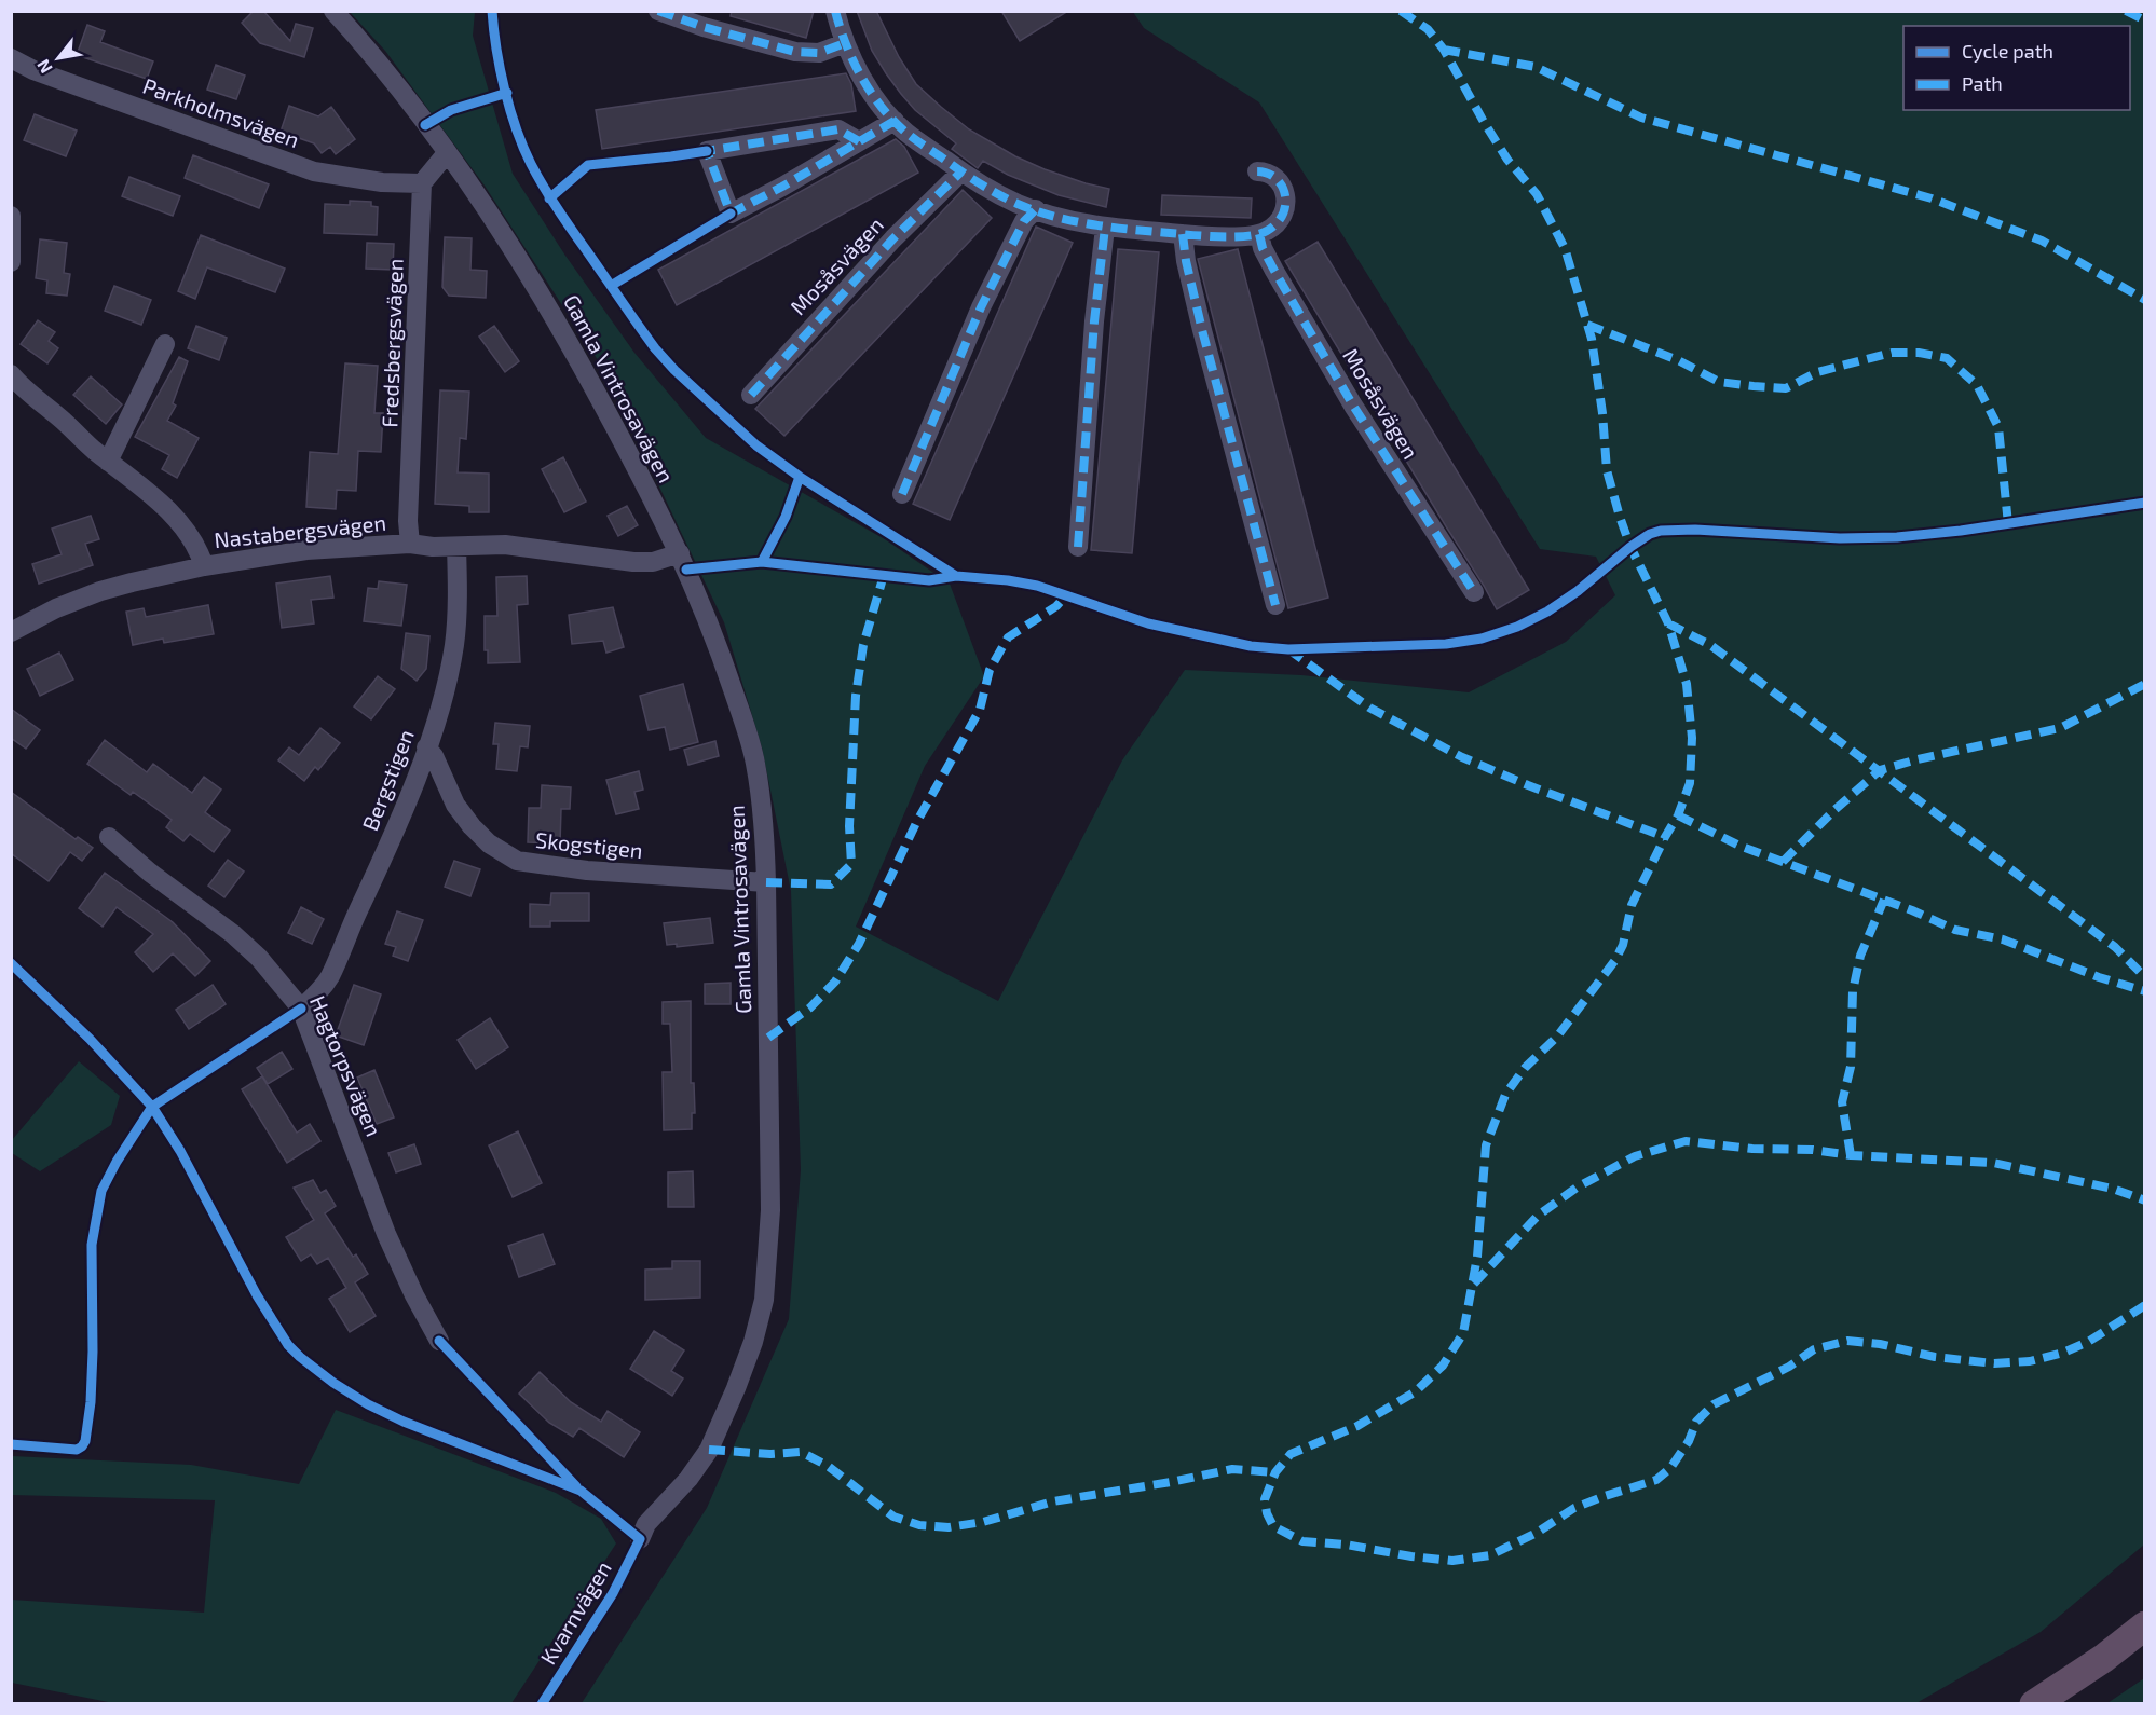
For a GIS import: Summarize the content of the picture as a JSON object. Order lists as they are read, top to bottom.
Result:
{
  "streets": {
    "street": [
      "Parkholmsvägen",
      "Mosåsvägen",
      "Fredsbergsvägen",
      "Gamla Vintrosavägen",
      "Nastabergsvägen",
      "Bergstigen",
      "Skogstigen",
      "Hagtorpsvägen"
    ],
    "cycle path": ["Kvarnvägen"]
  },
  "crossings": [
    ["Parkholmsvägen", "Fredsbergsvägen"],
    ["Fredsbergsvägen", "Nastabergsvägen"],
    ["Gamla Vintrosavägen", "Nastabergsvägen"],
    ["Gamla Vintrosavägen", "Skogstigen"],
    ["Nastabergsvägen", "Bergstigen"],
    ["Bergstigen", "Skogstigen"],
    ["Bergstigen", "Hagtorpsvägen"]
  ],
  "legend": ["Cycle path", "Path"],
  "north": "bottom left"
}
